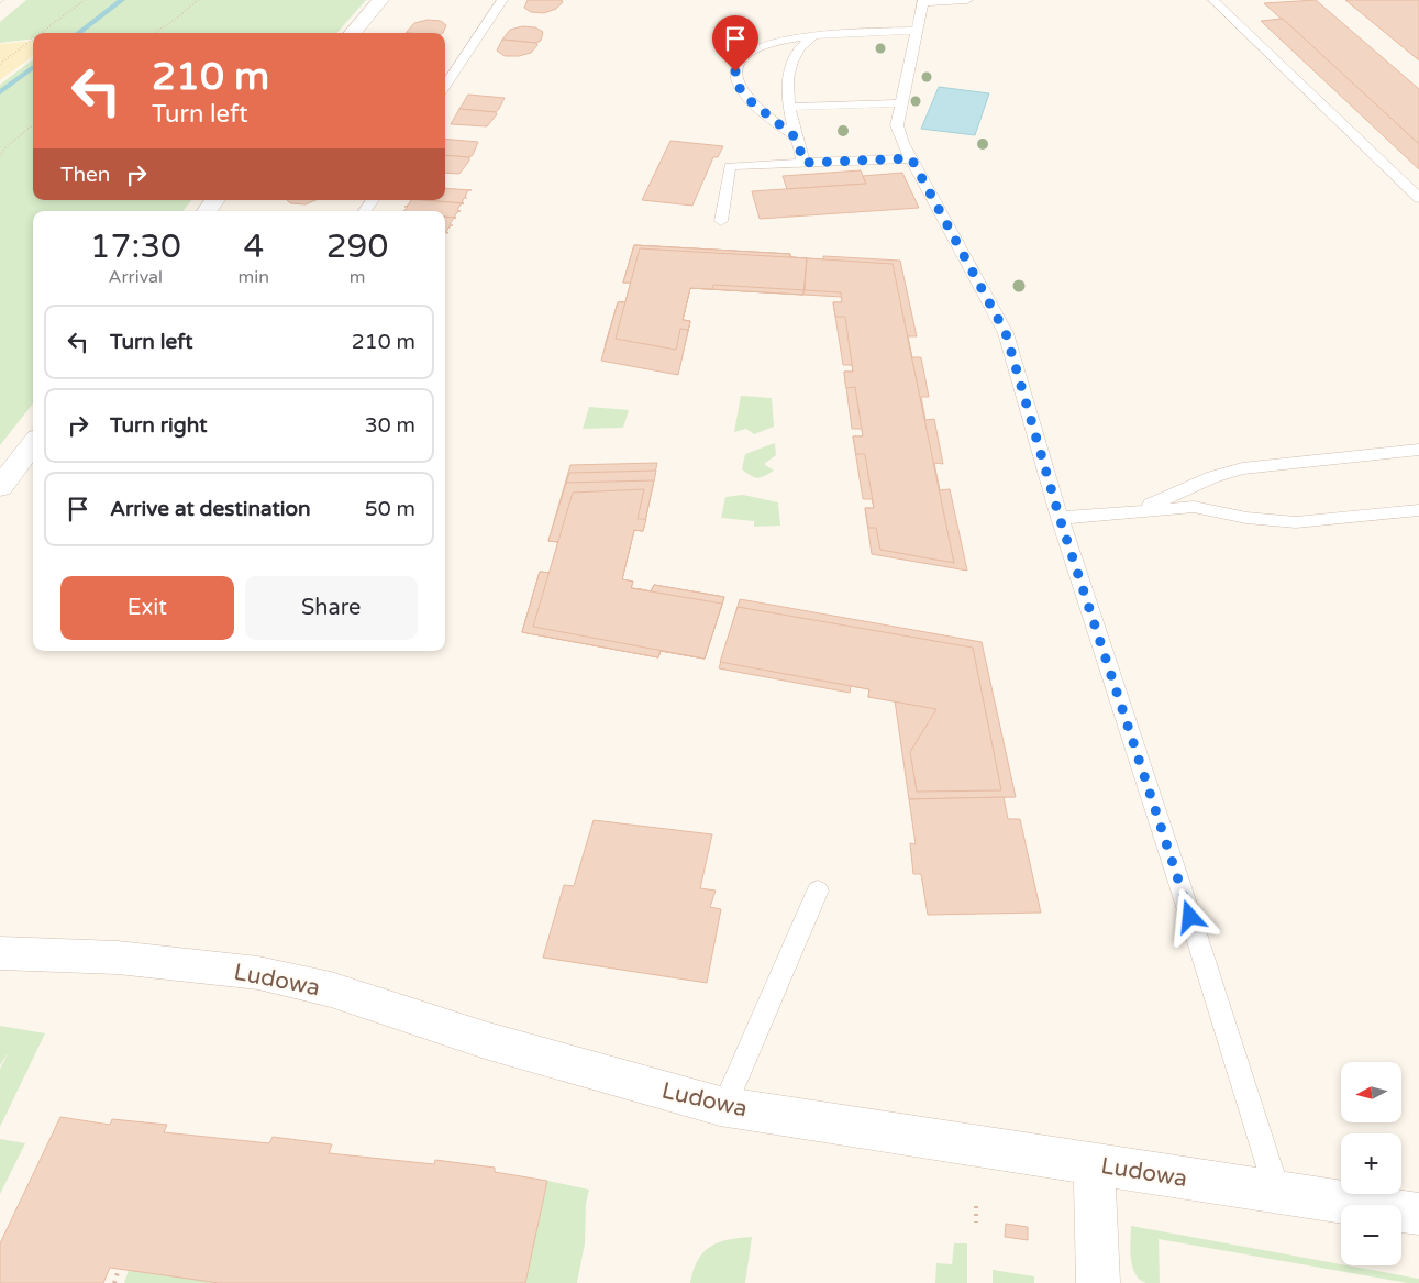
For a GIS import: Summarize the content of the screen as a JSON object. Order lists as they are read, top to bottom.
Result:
{
  "streets": {
    "street": ["Ludowa"]
  },
  "north": "left",
  "page": {
    "turn": ["210 m", "Turn left"],
    "then": "Then",
    "eta": [
      "17:30",
      "Arrival",
      "4",
      "min",
      "290",
      "m"
    ],
    "list": [
      {
        "name": "Turn left",
        "value": "210 m"
      },
      {
        "name": "Turn right",
        "value": "30 m"
      },
      {
        "name": "Arrive at destination",
        "value": "50 m"
      }
    ],
    "buttons": ["Exit", "Share"],
    "map_buttons": ["+", "−"]
  }
}
